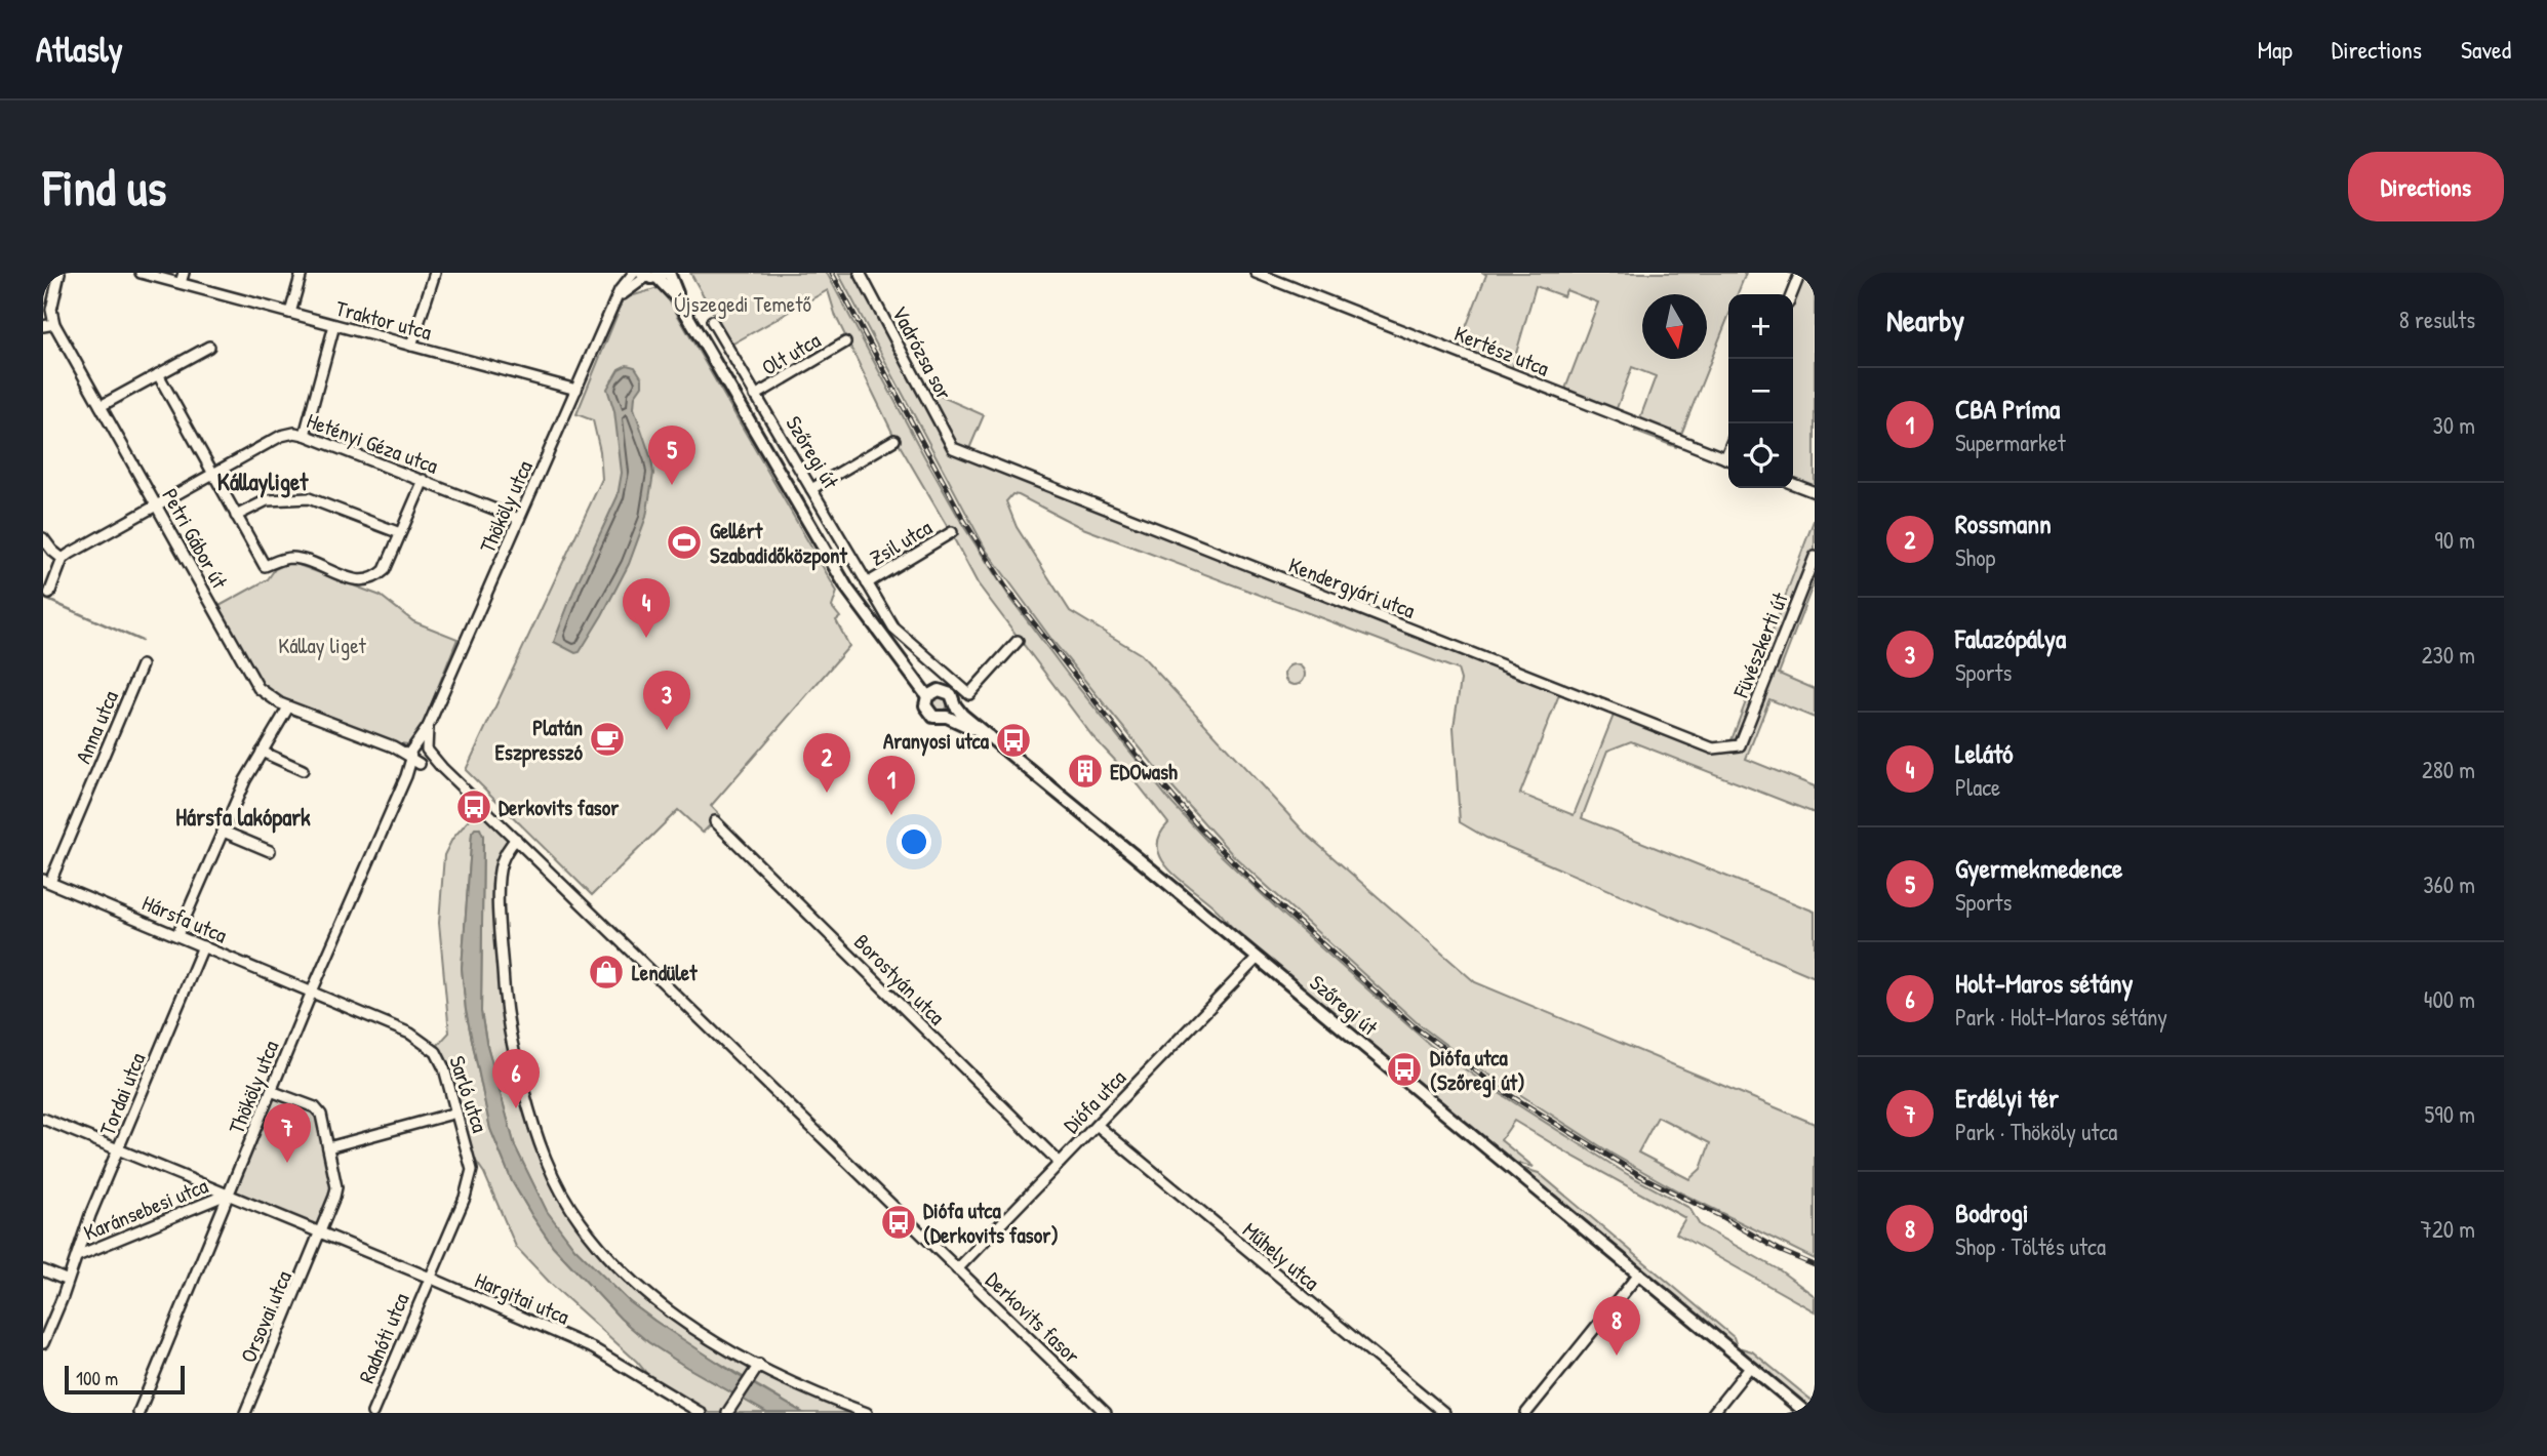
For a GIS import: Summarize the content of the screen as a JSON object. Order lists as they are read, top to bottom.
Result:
{
  "streets": {
    "main road": ["Szőregi út"],
    "street": [
      "Traktor utca",
      "Kertész utca",
      "Vadrózsa sor",
      "Olt utca",
      "Hetényi Géza utca",
      "Thököly utca",
      "Petri Gábor út",
      "Zsil utca",
      "Kendergyári utca",
      "Füvészkerti út",
      "Anna utca",
      "Hársfa utca",
      "Borostyán utca",
      "Tordai utca",
      "Sarló utca",
      "Diófa utca",
      "Karánsebesi utca",
      "Műhely utca",
      "Hargitai utca",
      "Orsovai utca",
      "Derkovits fasor",
      "Radnóti utca"
    ]
  },
  "crossings": [
    ["Traktor utca", "Thököly utca"],
    ["Vadrózsa sor", "Kendergyári utca"],
    ["Olt utca", "Szőregi út"],
    ["Hetényi Géza utca", "Thököly utca"],
    ["Hetényi Géza utca", "Petri Gábor út"],
    ["Szőregi út", "Thököly utca"],
    ["Szőregi út", "Zsil utca"],
    ["Szőregi út", "Diófa utca"],
    ["Thököly utca", "Petri Gábor út"],
    ["Thököly utca", "Hársfa utca"],
    ["Thököly utca", "Sarló utca"],
    ["Thököly utca", "Karánsebesi utca"],
    ["Thököly utca", "Hargitai utca"],
    ["Thököly utca", "Orsovai utca"],
    ["Petri Gábor út", "Derkovits fasor"],
    ["Kendergyári utca", "Füvészkerti út"],
    ["Anna utca", "Hársfa utca"],
    ["Hársfa utca", "Tordai utca"],
    ["Hársfa utca", "Sarló utca"],
    ["Borostyán utca", "Diófa utca"],
    ["Tordai utca", "Karánsebesi utca"],
    ["Sarló utca", "Hargitai utca"],
    ["Sarló utca", "Radnóti utca"],
    ["Diófa utca", "Műhely utca"],
    ["Diófa utca", "Derkovits fasor"],
    ["Karánsebesi utca", "Hargitai utca"],
    ["Hargitai utca", "Orsovai utca"],
    ["Hargitai utca", "Radnóti utca"]
  ],
  "districts": ["Kállayliget", "Hársfa lakópark"],
  "parks": ["Újszegedi Temető", "Kállay liget"],
  "places": {
    "sports": ["Gellért Szabadidőközpont"],
    "cafe": ["Platán Eszpresszó"],
    "bus stop": [
      "Aranyosi utca",
      "Derkovits fasor",
      "Diófa utca (Szőregi út)",
      "Diófa utca (Derkovits fasor)"
    ],
    "building": ["EDOwash"],
    "shop": ["Lendület"]
  },
  "scale_bar": "100 m",
  "north": "bottom",
  "page": {
    "header": "Atlasly",
    "nav": ["Map", "Directions", "Saved"],
    "buttons": "Directions",
    "title": "Find us",
    "heading": ["Nearby", "8 results"],
    "map_buttons": ["+", "−"],
    "list": [
      {
        "mark": "1",
        "name": "CBA Príma",
        "note": "Supermarket",
        "value": "30 m"
      },
      {
        "mark": "2",
        "name": "Rossmann",
        "note": "Shop",
        "value": "90 m"
      },
      {
        "mark": "3",
        "name": "Falazópálya",
        "note": "Sports",
        "value": "230 m"
      },
      {
        "mark": "4",
        "name": "Lelátó",
        "note": "Place",
        "value": "280 m"
      },
      {
        "mark": "5",
        "name": "Gyermekmedence",
        "note": "Sports",
        "value": "360 m"
      },
      {
        "mark": "6",
        "name": "Holt-Maros sétány",
        "note": "Park · Holt-Maros sétány",
        "value": "400 m"
      },
      {
        "mark": "7",
        "name": "Erdélyi tér",
        "note": "Park · Thököly utca",
        "value": "590 m"
      },
      {
        "mark": "8",
        "name": "Bodrogi",
        "note": "Shop · Töltés utca",
        "value": "720 m"
      }
    ],
    "pins": [
      "5",
      "4",
      "3",
      "2",
      "1",
      "6",
      "7",
      "8"
    ],
    "scale": "100 m"
  }
}
